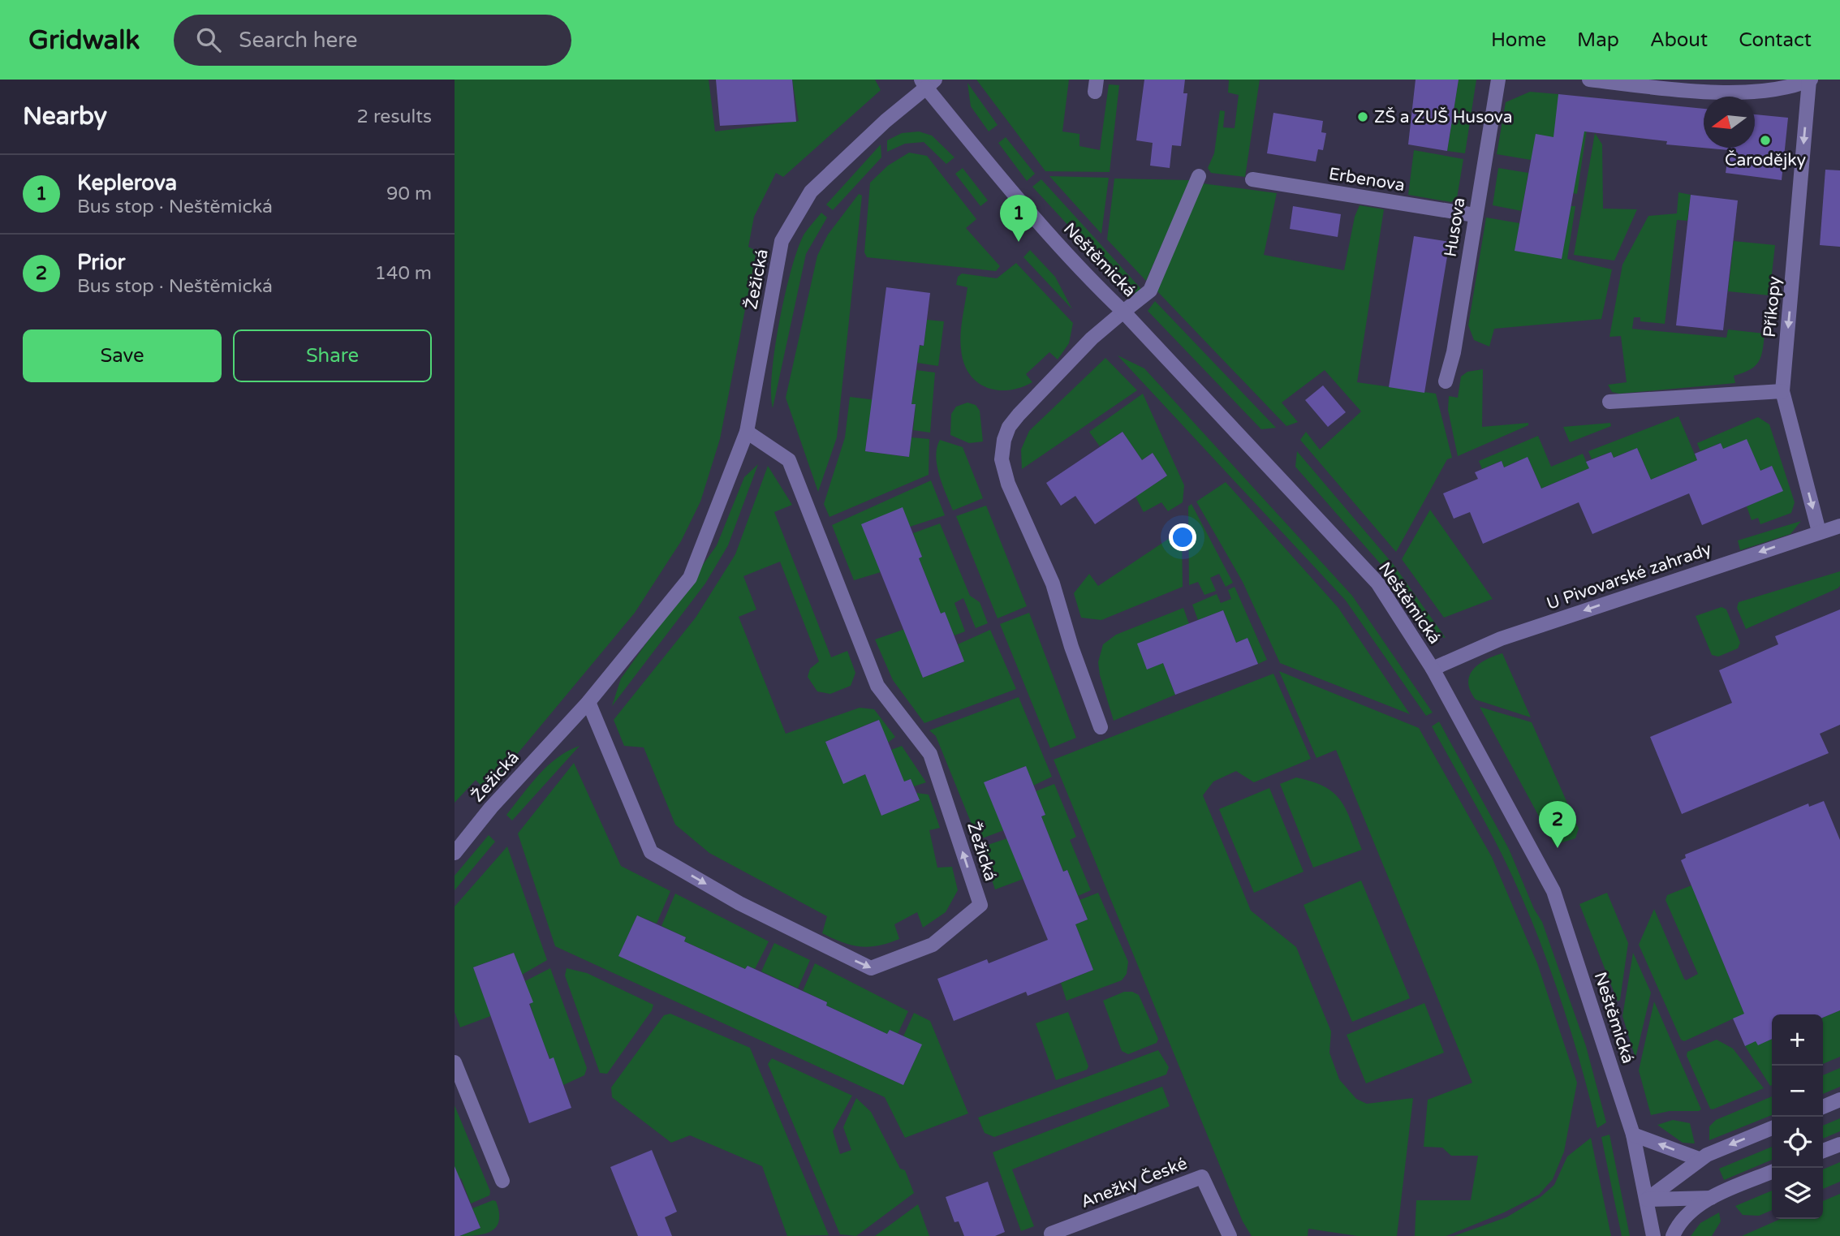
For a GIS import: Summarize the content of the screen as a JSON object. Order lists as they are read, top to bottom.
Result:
{
  "streets": {
    "street": [
      "Erbenova",
      "Husova",
      "Neštěmická",
      "Žežická",
      "Příkopy",
      "U Pivovarské zahrady",
      "Anežky České"
    ]
  },
  "crossings": [
    ["Erbenova", "Husova"],
    ["Neštěmická", "Žežická"],
    ["Neštěmická", "U Pivovarské zahrady"],
    ["Příkopy", "U Pivovarské zahrady"]
  ],
  "one_way": ["Příkopy", "U Pivovarské zahrady"],
  "places": ["ZŠ a ZUŠ Husova", "Čarodějky"],
  "north": "left",
  "page": {
    "header": "Gridwalk",
    "search": "Search here",
    "nav": [
      "Home",
      "Map",
      "About",
      "Contact"
    ],
    "heading": ["Nearby", "2 results"],
    "list": [
      {
        "mark": "1",
        "name": "Keplerova",
        "note": "Bus stop · Neštěmická",
        "value": "90 m"
      },
      {
        "mark": "2",
        "name": "Prior",
        "note": "Bus stop · Neštěmická",
        "value": "140 m"
      }
    ],
    "pins": ["1", "2"],
    "buttons": ["Save", "Share"],
    "map_buttons": ["+", "−"]
  }
}
